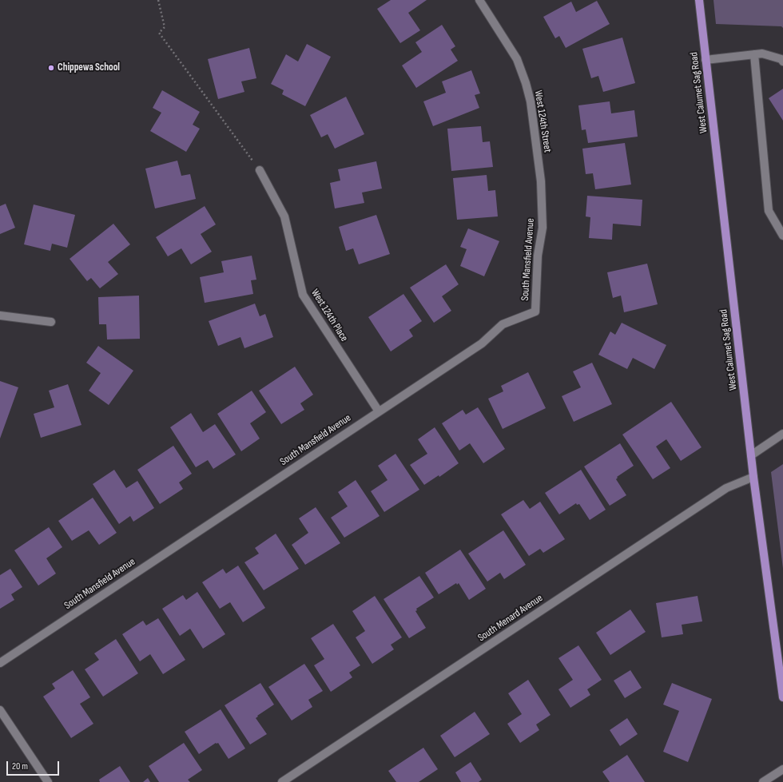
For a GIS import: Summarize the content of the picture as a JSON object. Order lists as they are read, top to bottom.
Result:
{
  "streets": {
    "main road": ["West Calumet Sag Road"],
    "street": [
      "West 124th Street",
      "South Mansfield Avenue",
      "West 124th Place",
      "South Menard Avenue"
    ]
  },
  "crossings": [
    ["West Calumet Sag Road", "South Menard Avenue"],
    ["West 124th Street", "South Mansfield Avenue"],
    ["South Mansfield Avenue", "West 124th Place"]
  ],
  "places": ["Chippewa School"],
  "scale_bar": "20 m"
}
